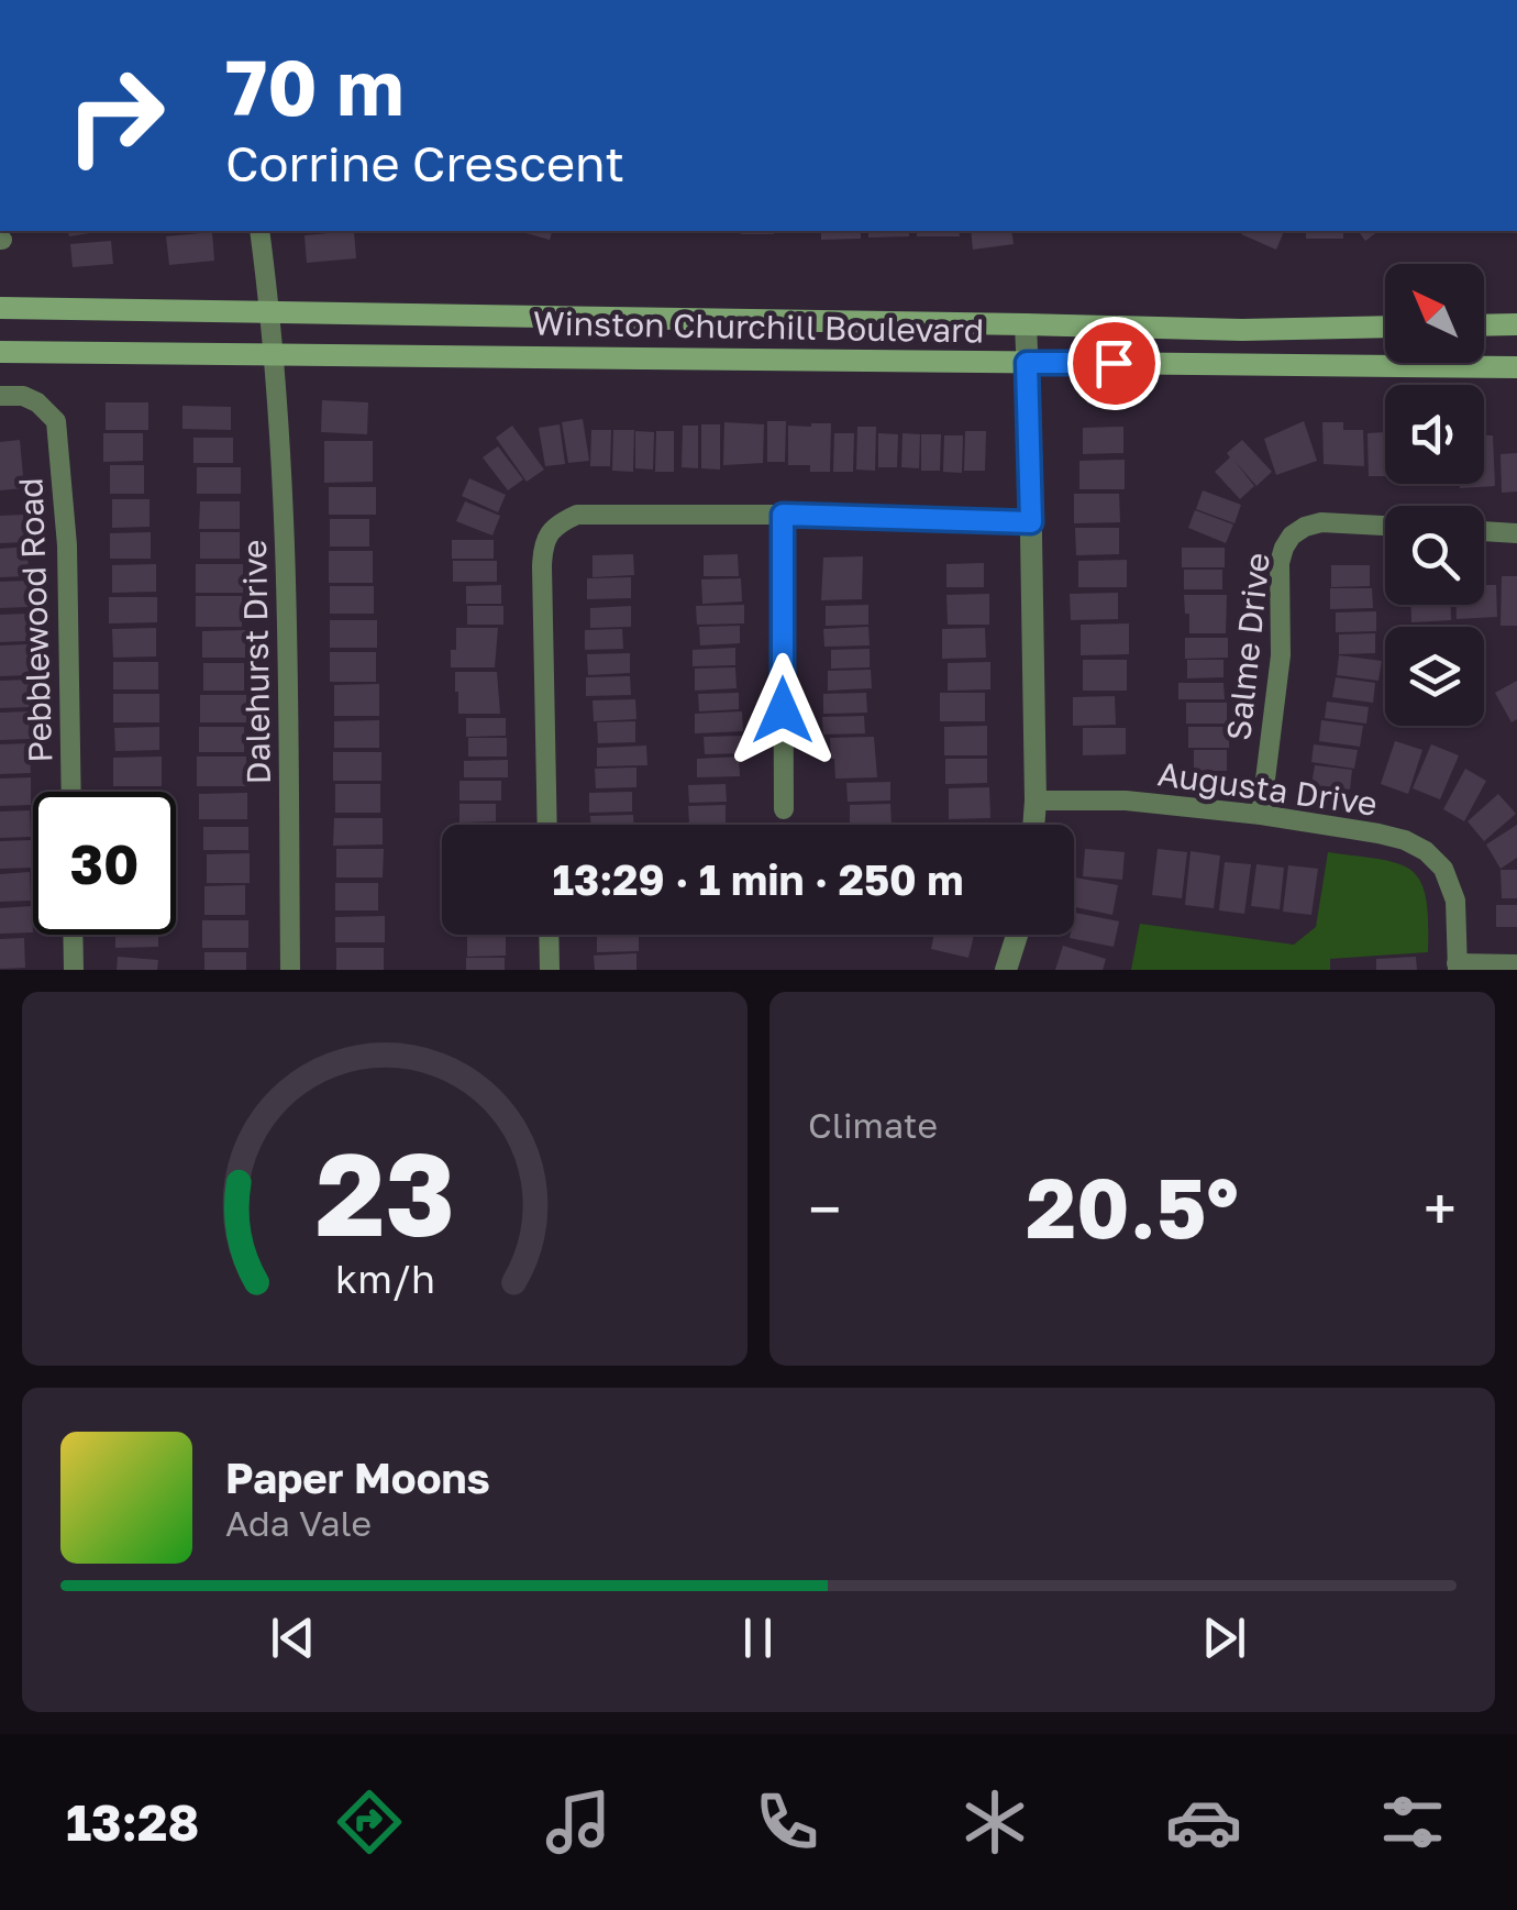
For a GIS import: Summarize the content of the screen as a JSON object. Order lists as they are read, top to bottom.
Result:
{
  "streets": {
    "main road": ["Winston Churchill Boulevard"],
    "street": [
      "Pebblewood Road",
      "Salme Drive",
      "Dalehurst Drive",
      "Augusta Drive"
    ]
  },
  "crossings": [
    ["Winston Churchill Boulevard", "Dalehurst Drive"],
    ["Salme Drive", "Augusta Drive"]
  ],
  "north": "top left",
  "page": {
    "turn": ["70 m", "Corrine Crescent"],
    "limit": "30",
    "trip": "13:29 · 1 min · 250 m",
    "tile": "Climate",
    "heat": ["−", "20.5°", "+"],
    "song": ["Paper Moons", "Ada Vale"],
    "tabs": "13:28",
    "gauge": ["23", "km/h"]
  }
}
